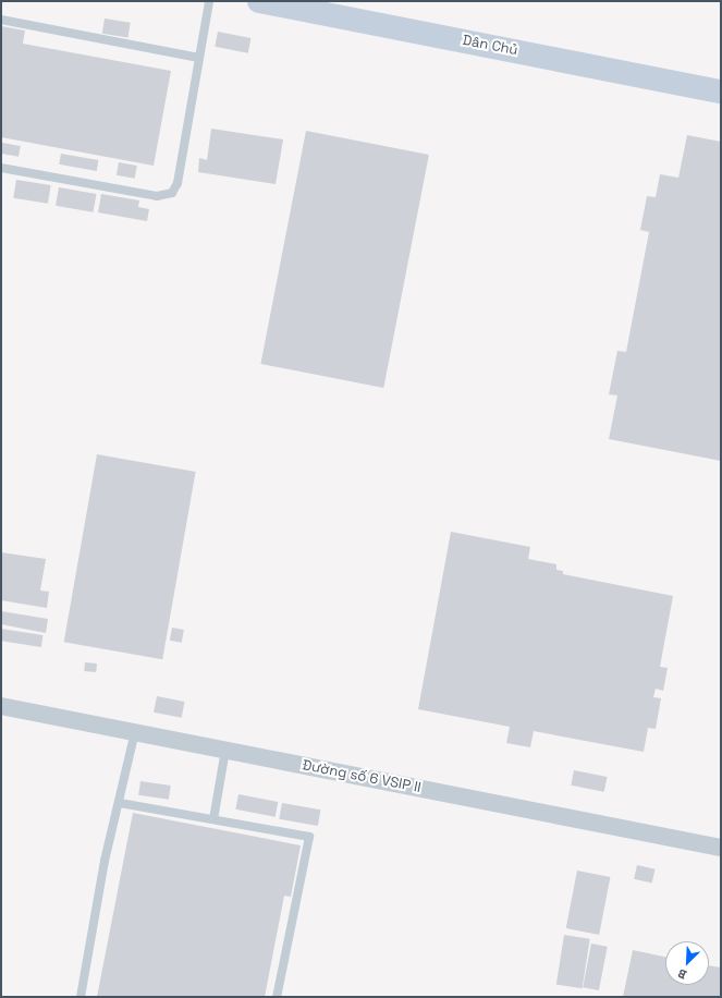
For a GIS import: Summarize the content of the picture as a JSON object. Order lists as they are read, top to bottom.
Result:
{
  "streets": {
    "main road": ["Dân Chủ"],
    "street": ["Đường số 6 VSIP II"]
  },
  "north": "bottom left"
}
